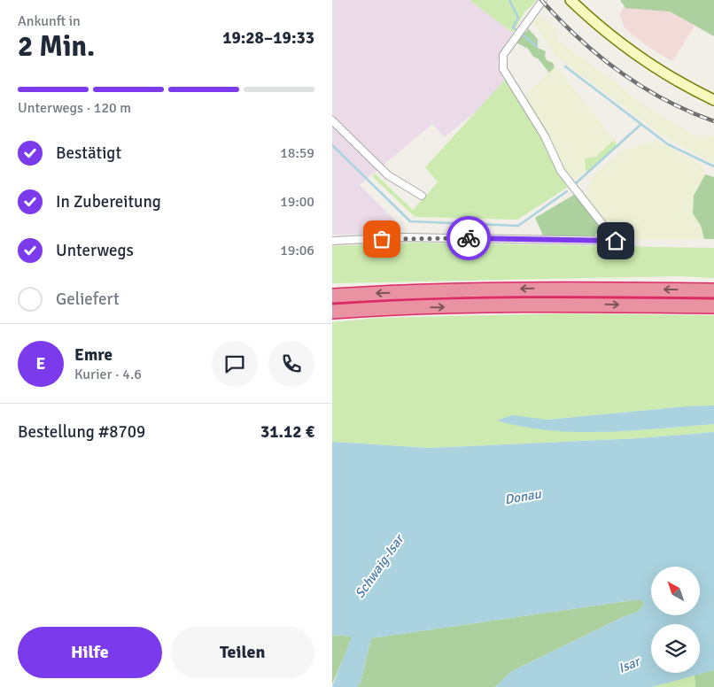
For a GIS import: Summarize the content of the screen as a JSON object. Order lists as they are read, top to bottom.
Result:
{
  "water": ["Donau", "Schwaig-Isar", "Isar"],
  "north": "top left",
  "page": {
    "heading": ["2 Min.", "Ankunft in", "19:28–19:33"],
    "panel": [
      "Emre",
      "Kurier · 4.6",
      "Bestellung #8709",
      "31.12 €"
    ],
    "bar": "Unterwegs · 120 m",
    "list": [
      ["Bestätigt", "18:59"],
      ["In Zubereitung", "19:00"],
      ["Unterwegs", "19:06"],
      "Geliefert"
    ],
    "round": "E",
    "buttons": ["Hilfe", "Teilen"]
  }
}
